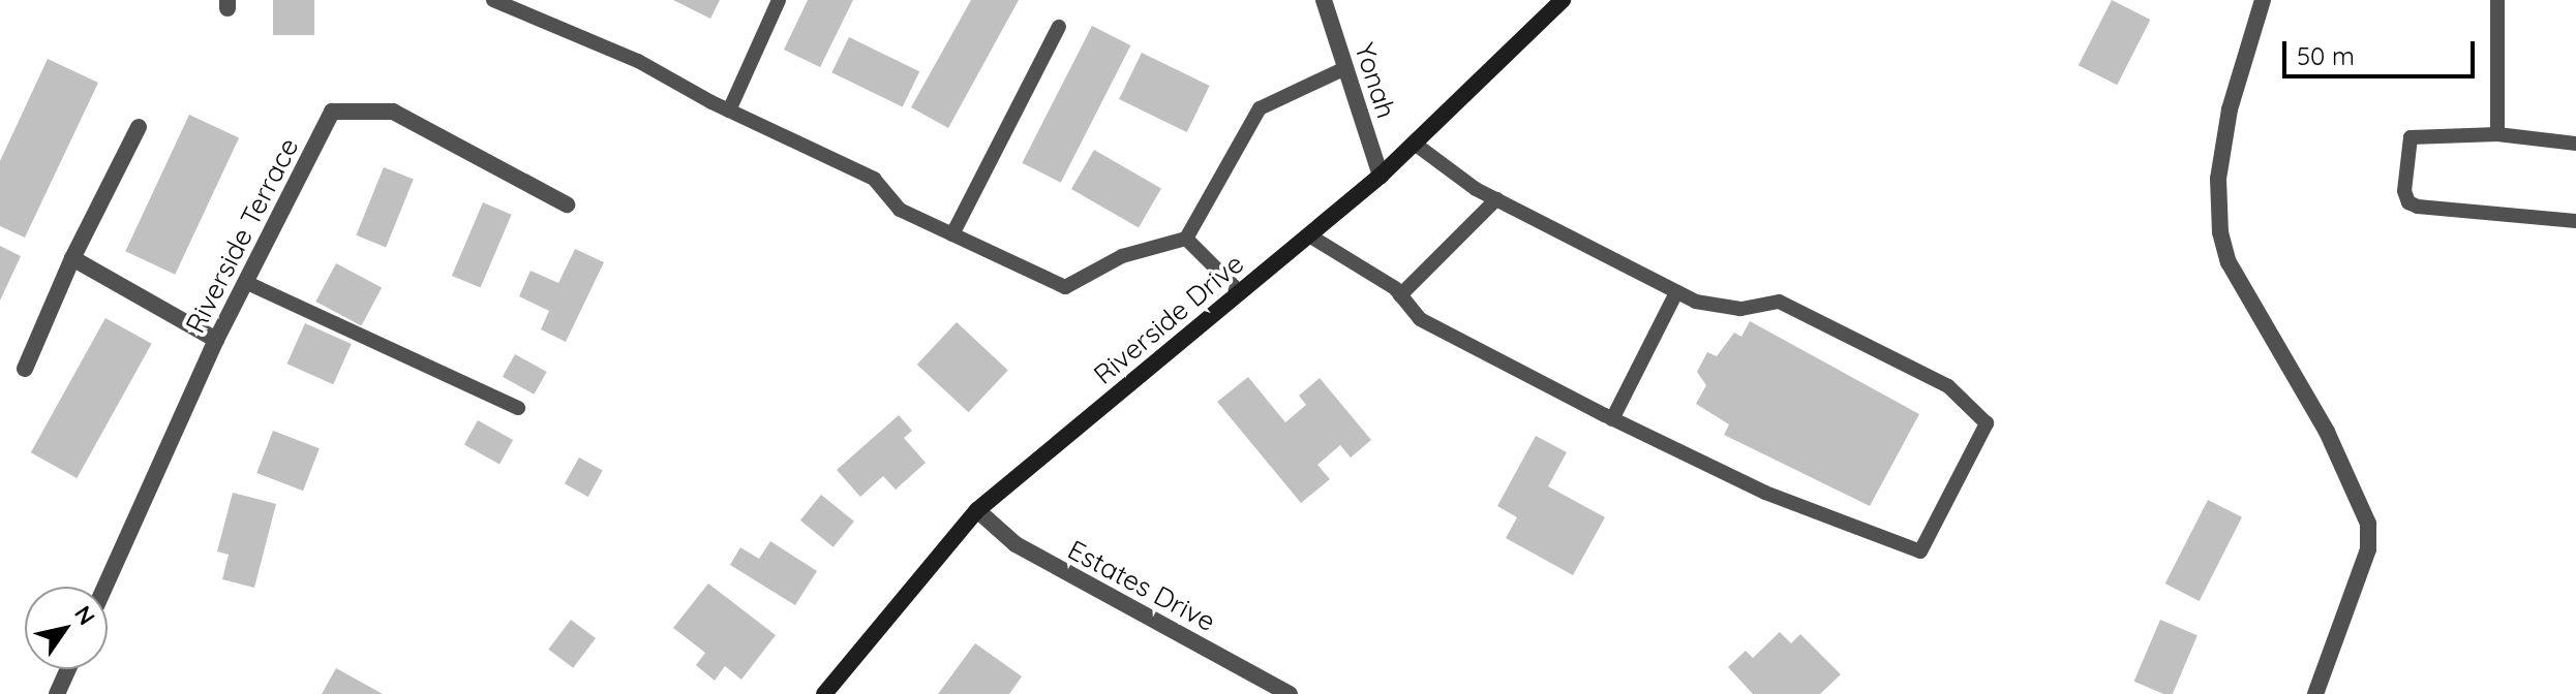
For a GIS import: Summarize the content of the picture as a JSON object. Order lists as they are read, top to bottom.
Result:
{
  "streets": {
    "street": [
      "Yonah",
      "Riverside Terrace",
      "Riverside Drive",
      "Estates Drive"
    ]
  },
  "crossings": [
    ["Yonah", "Riverside Drive"],
    ["Riverside Drive", "Estates Drive"]
  ],
  "scale_bar": "50 m",
  "north": "top right"
}
